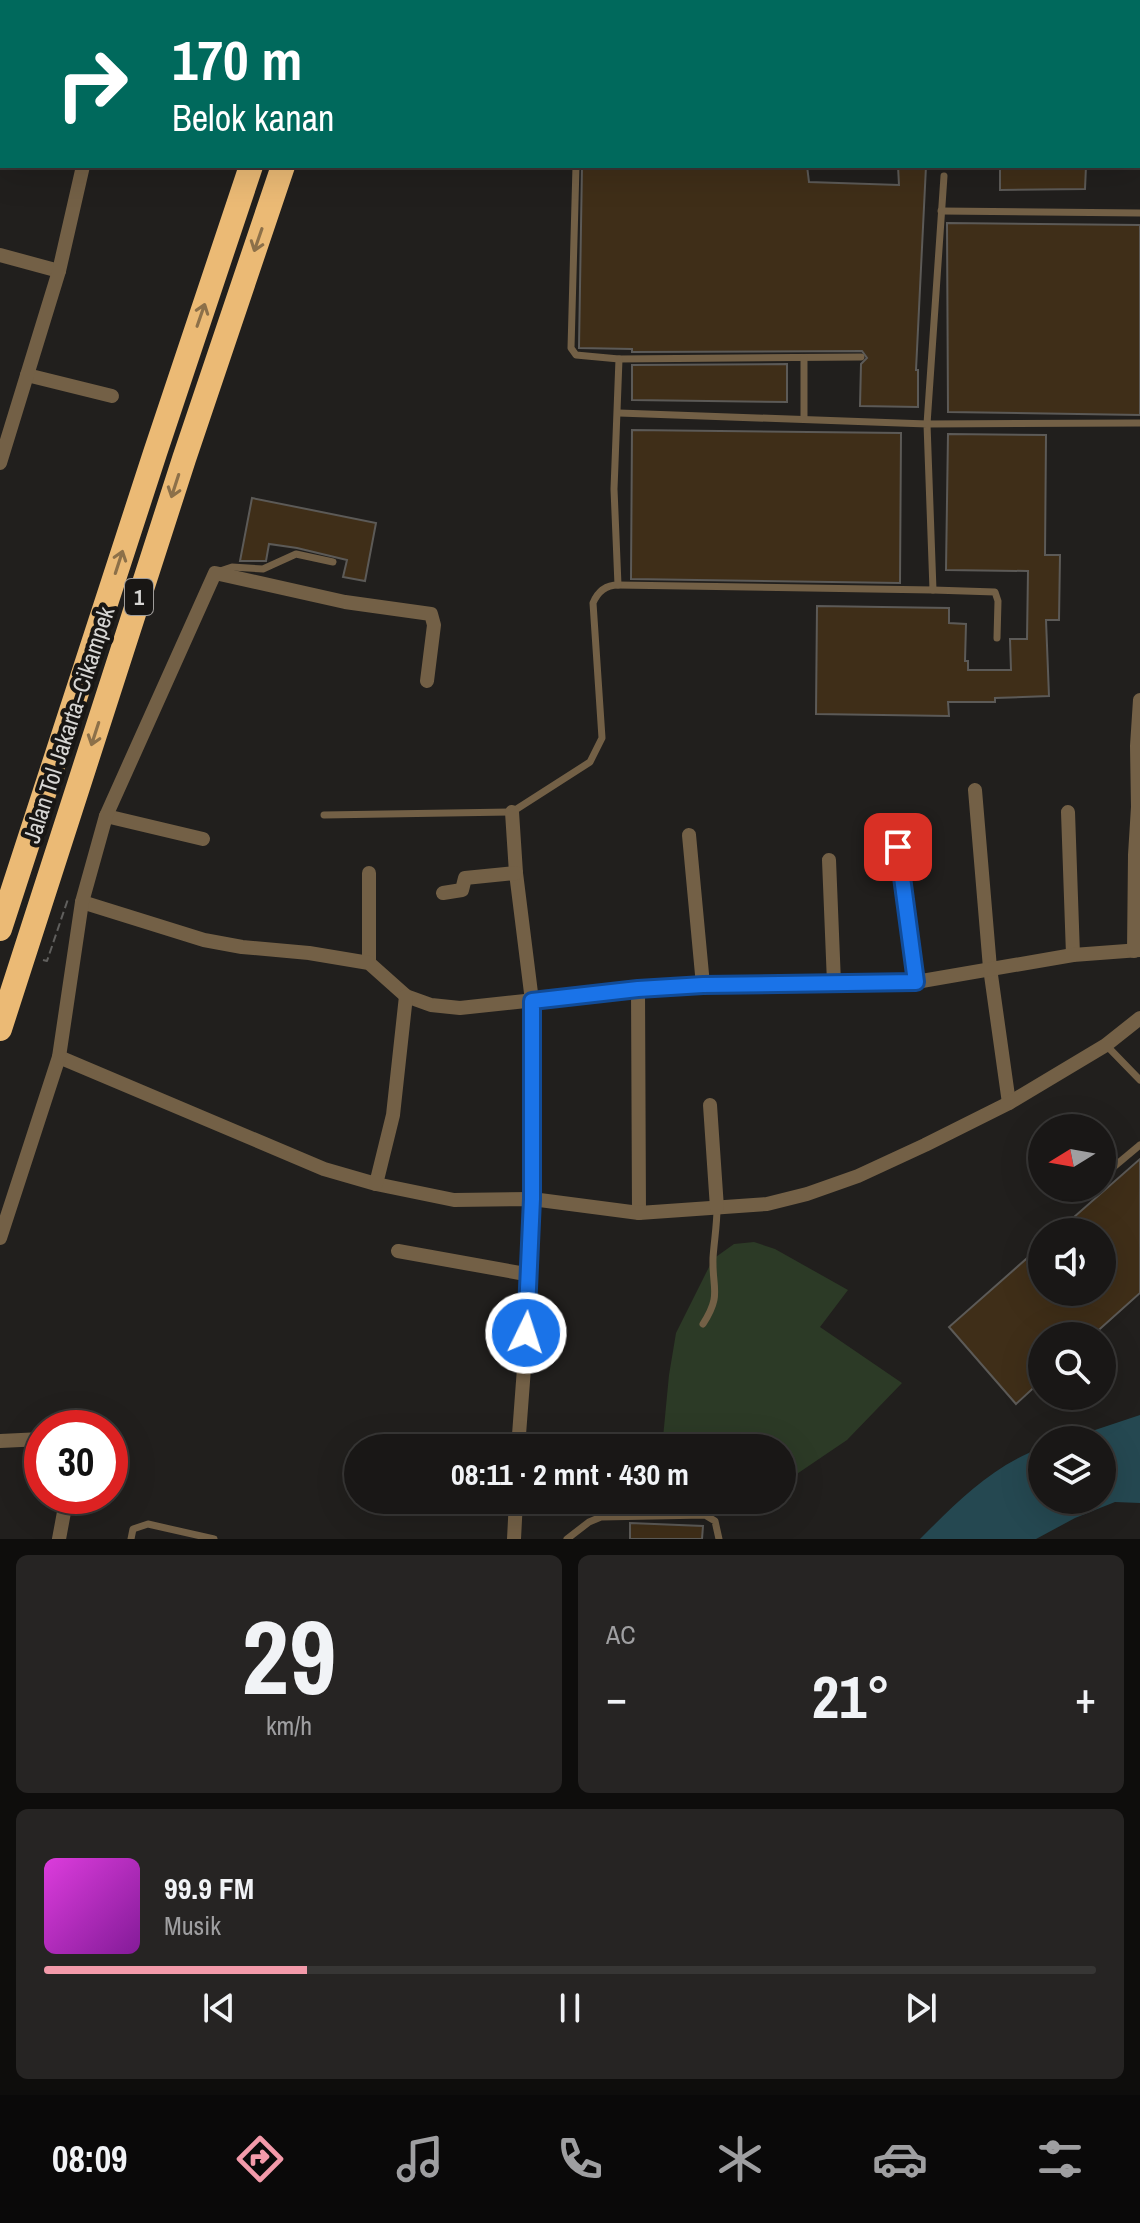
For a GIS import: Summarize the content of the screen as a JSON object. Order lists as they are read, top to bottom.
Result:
{
  "streets": {
    "highway": ["1", "Jalan Tol Jakarta–Cikampek"]
  },
  "north": "left",
  "page": {
    "turn": ["170 m", "Belok kanan"],
    "limit": "30",
    "trip": "08:11 · 2 mnt · 430 m",
    "tile": [
      ["29", "km/h"],
      "AC"
    ],
    "heat": ["−", "21°", "+"],
    "song": ["99.9 FM", "Musik"],
    "tabs": "08:09"
  }
}
